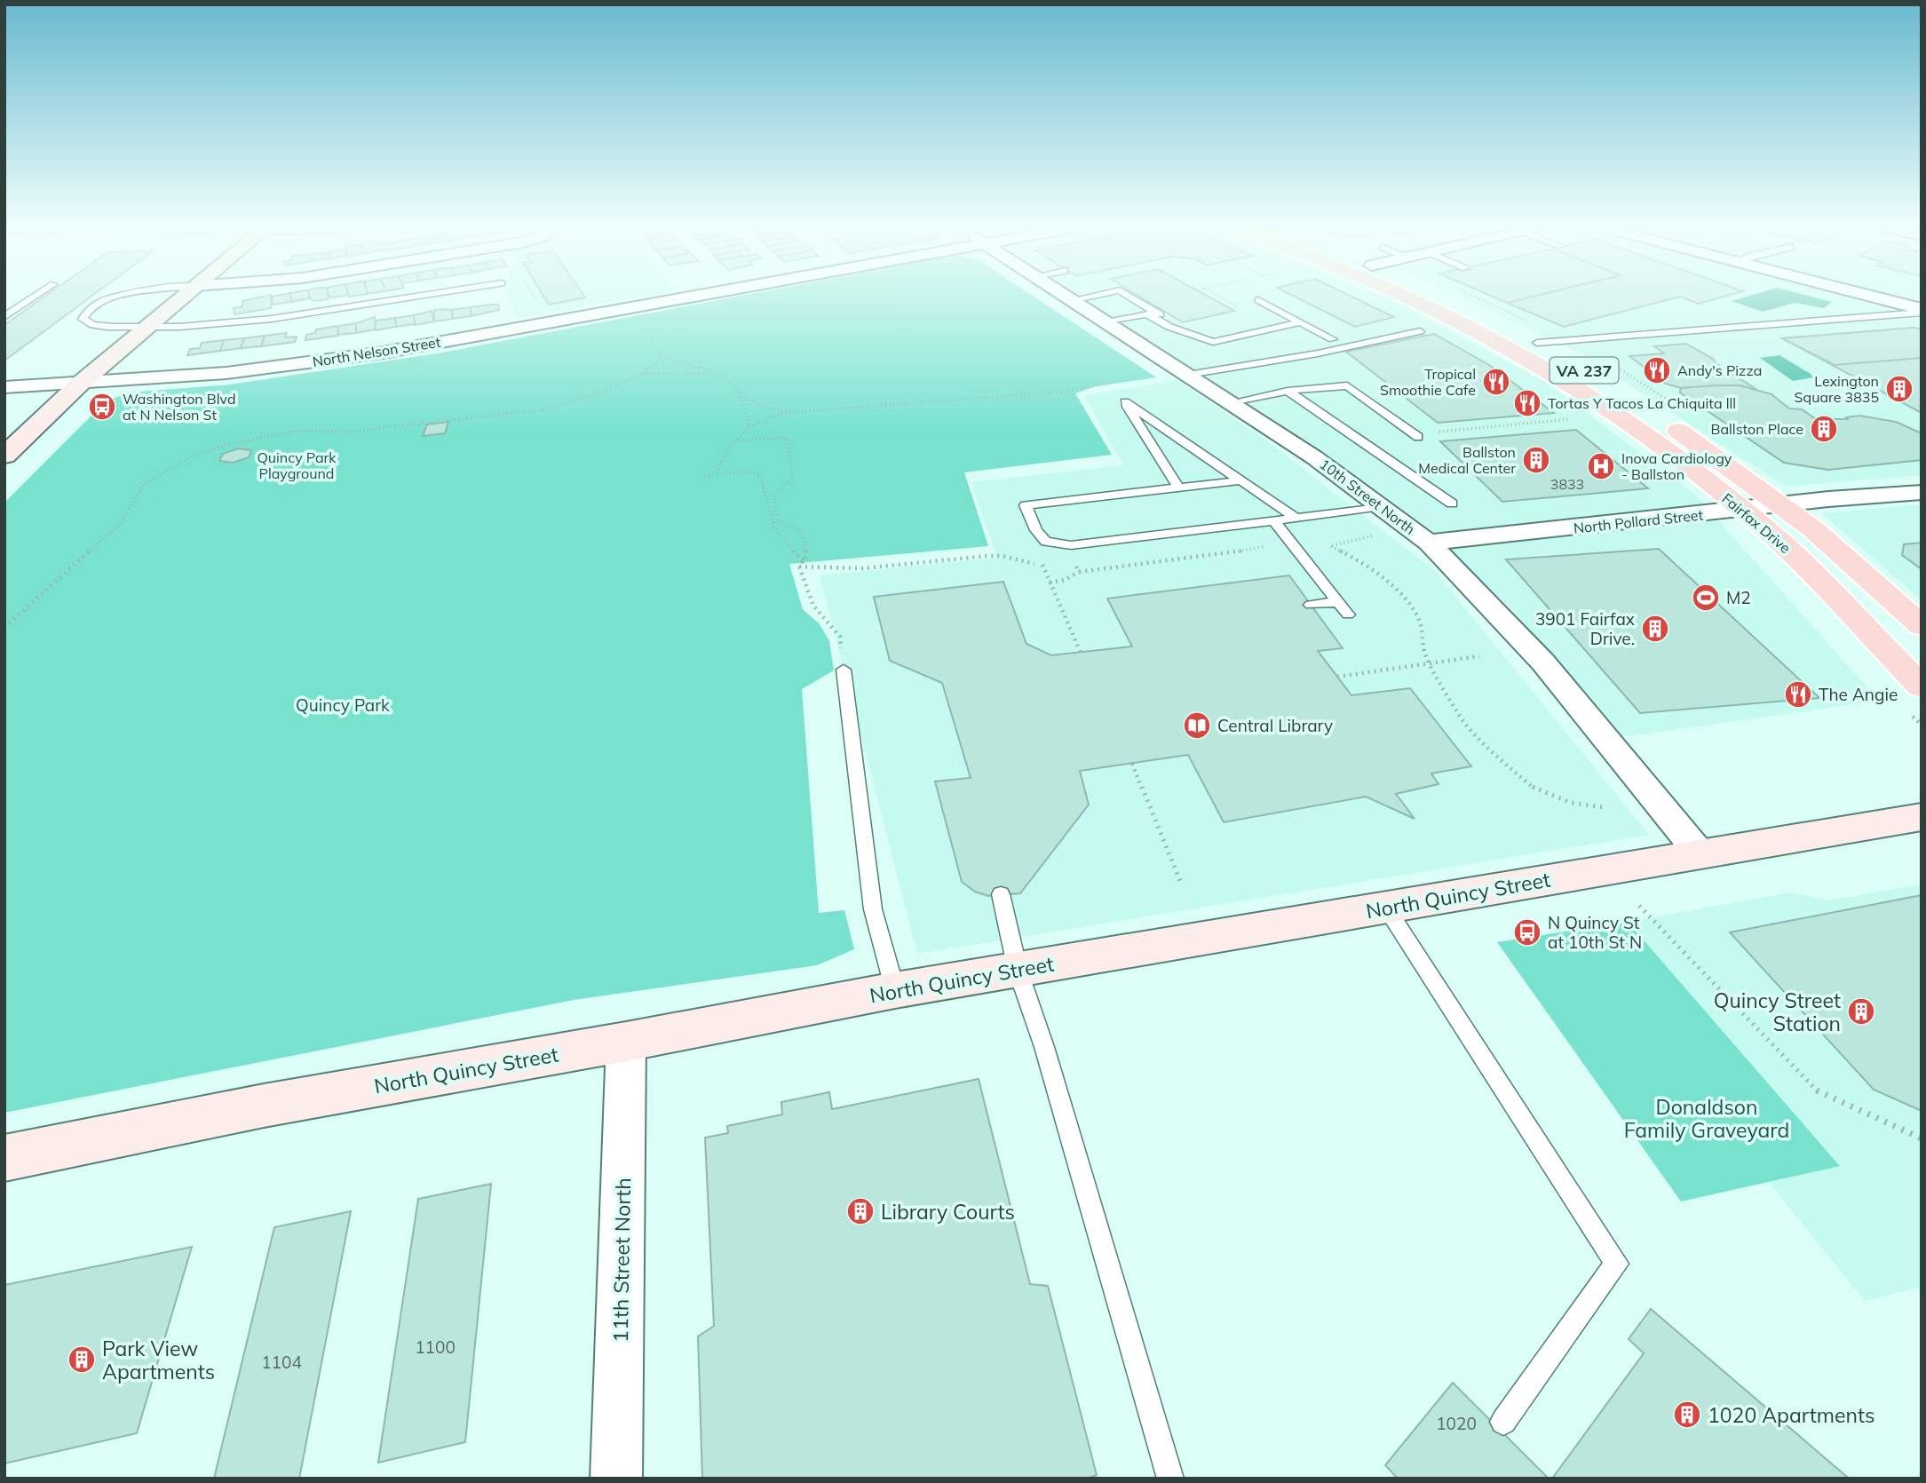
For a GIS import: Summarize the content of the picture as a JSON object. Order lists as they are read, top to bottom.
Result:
{
  "streets": {
    "main road": ["VA 237", "Fairfax Drive", "North Quincy Street"],
    "street": [
      "North Nelson Street",
      "10th Street North",
      "North Pollard Street",
      "11th Street North"
    ]
  },
  "crossings": [
    ["10th Street North", "North Pollard Street"],
    ["10th Street North", "North Quincy Street"],
    ["North Pollard Street", "Fairfax Drive"],
    ["North Quincy Street", "11th Street North"]
  ],
  "parks": ["Quincy Park Playground", "Quincy Park", "Donaldson Family Graveyard"],
  "places": {
    "restaurant": [
      "Andy's Pizza",
      "Tropical Smoothie Cafe",
      "Tortas Y Tacos La Chiquita lll",
      "The Angie"
    ],
    "building": [
      "Lexington Square 3835",
      "Ballston Place",
      "Ballston Medical Center",
      "3901 Fairfax Drive.",
      "Quincy Street Station",
      "Library Courts",
      "Park View Apartments",
      "1020 Apartments"
    ],
    "bus stop": ["Washington Blvd at N Nelson St", "N Quincy St at 10th St N"],
    "hospital": ["Inova Cardiology - Ballston"],
    "sports": ["M2"],
    "library": ["Central Library"]
  },
  "house_numbers": [
    "3833",
    "1100",
    "1104",
    "1020"
  ]
}
